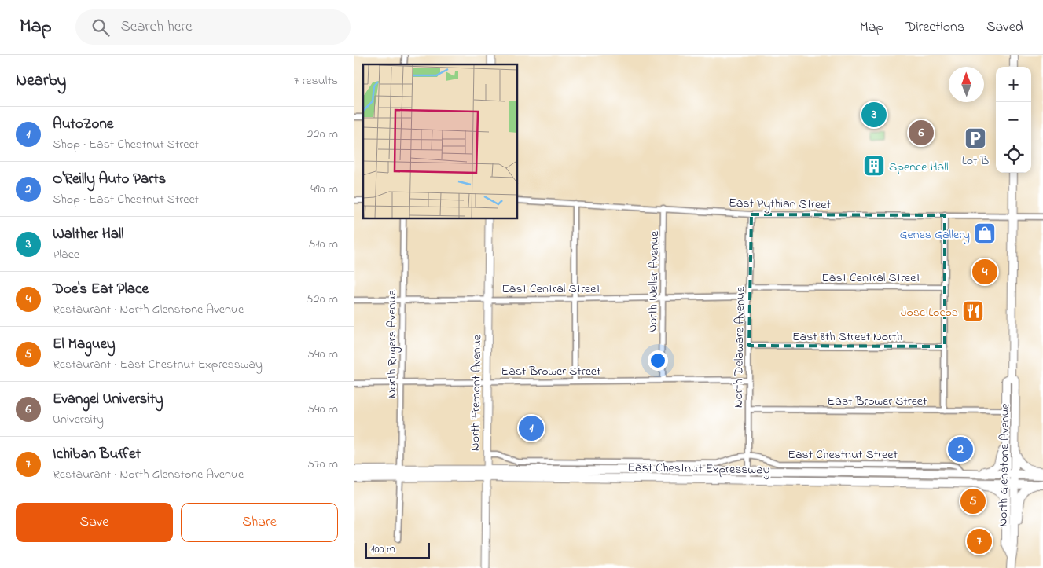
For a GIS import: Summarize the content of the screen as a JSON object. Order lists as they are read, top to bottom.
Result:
{
  "streets": {
    "main road": ["North Glenstone Avenue", "East Chestnut Expressway"],
    "street": [
      "East Pythian Street",
      "East Central Street",
      "North Weller Avenue",
      "East 8th Street North",
      "North Rogers Avenue",
      "North Delaware Avenue",
      "East Brower Street",
      "North Fremont Avenue",
      "East Chestnut Street"
    ]
  },
  "crossings": [
    ["East Pythian Street", "North Weller Avenue"],
    ["East Pythian Street", "North Delaware Avenue"],
    ["East Pythian Street", "North Glenstone Avenue"],
    ["East Central Street", "North Weller Avenue"],
    ["East Central Street", "North Rogers Avenue"],
    ["East Central Street", "North Delaware Avenue"],
    ["East Central Street", "North Fremont Avenue"],
    ["North Weller Avenue", "East Brower Street"],
    ["East 8th Street North", "North Delaware Avenue"],
    ["North Rogers Avenue", "East Brower Street"],
    ["North Rogers Avenue", "East Chestnut Expressway"],
    ["North Delaware Avenue", "East Brower Street"],
    ["North Delaware Avenue", "East Chestnut Street"],
    ["North Delaware Avenue", "East Chestnut Expressway"],
    ["East Brower Street", "North Fremont Avenue"],
    ["East Brower Street", "North Glenstone Avenue"],
    ["North Fremont Avenue", "East Chestnut Street"],
    ["North Fremont Avenue", "East Chestnut Expressway"],
    ["East Chestnut Street", "East Chestnut Expressway"],
    ["North Glenstone Avenue", "East Chestnut Expressway"]
  ],
  "places": {
    "parking": ["Lot B"],
    "building": ["Spence Hall"],
    "shop": ["Genes Gallery"],
    "restaurant": ["Jose Locos"]
  },
  "scale_bar": "100 m",
  "north": "top",
  "page": {
    "header": "Map",
    "search": "Search here",
    "nav": ["Map", "Directions", "Saved"],
    "heading": ["Nearby", "7 results"],
    "map_buttons": ["+", "−"],
    "pins": [
      "3",
      "6",
      "4",
      "1",
      "2",
      "5",
      "7"
    ],
    "list": [
      {
        "mark": "1",
        "name": "AutoZone",
        "note": "Shop · East Chestnut Street",
        "value": "220 m"
      },
      {
        "mark": "2",
        "name": "O'Reilly Auto Parts",
        "note": "Shop · East Chestnut Street",
        "value": "490 m"
      },
      {
        "mark": "3",
        "name": "Walther Hall",
        "note": "Place",
        "value": "510 m"
      },
      {
        "mark": "4",
        "name": "Doe's Eat Place",
        "note": "Restaurant · North Glenstone Avenue",
        "value": "520 m"
      },
      {
        "mark": "5",
        "name": "El Maguey",
        "note": "Restaurant · East Chestnut Expressway",
        "value": "540 m"
      },
      {
        "mark": "6",
        "name": "Evangel University",
        "note": "University",
        "value": "540 m"
      },
      {
        "mark": "7",
        "name": "Ichiban Buffet",
        "note": "Restaurant · North Glenstone Avenue",
        "value": "570 m"
      }
    ],
    "buttons": ["Save", "Share"],
    "scale": "100 m"
  }
}
